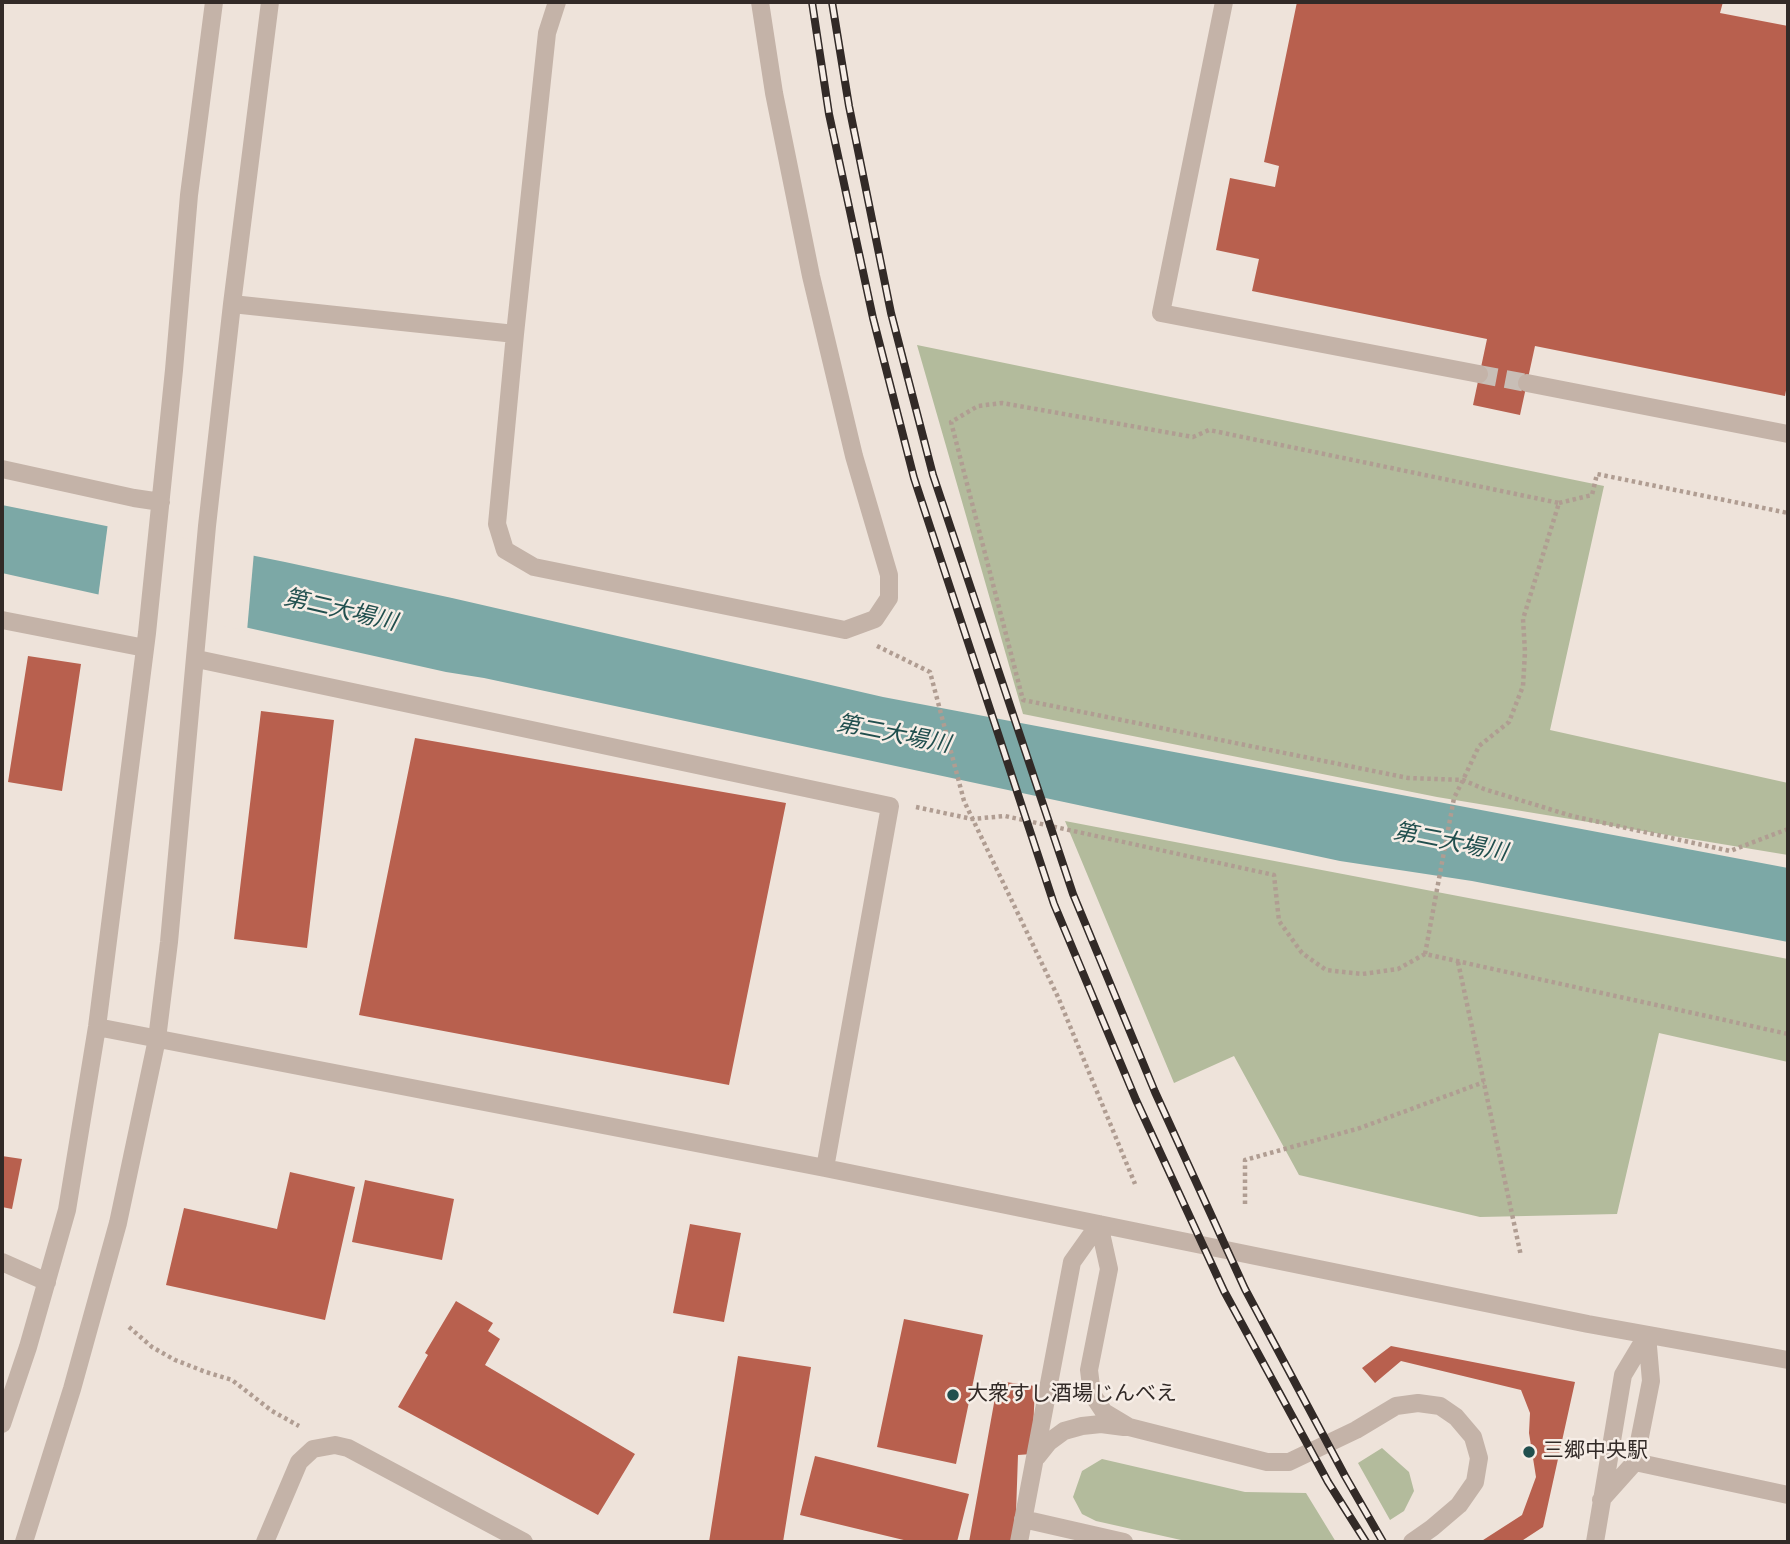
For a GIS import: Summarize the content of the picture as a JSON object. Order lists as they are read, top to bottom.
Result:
{
  "water": ["第二大場川"],
  "places": ["大衆すし酒場じんべえ", "三郷中央駅"]
}
